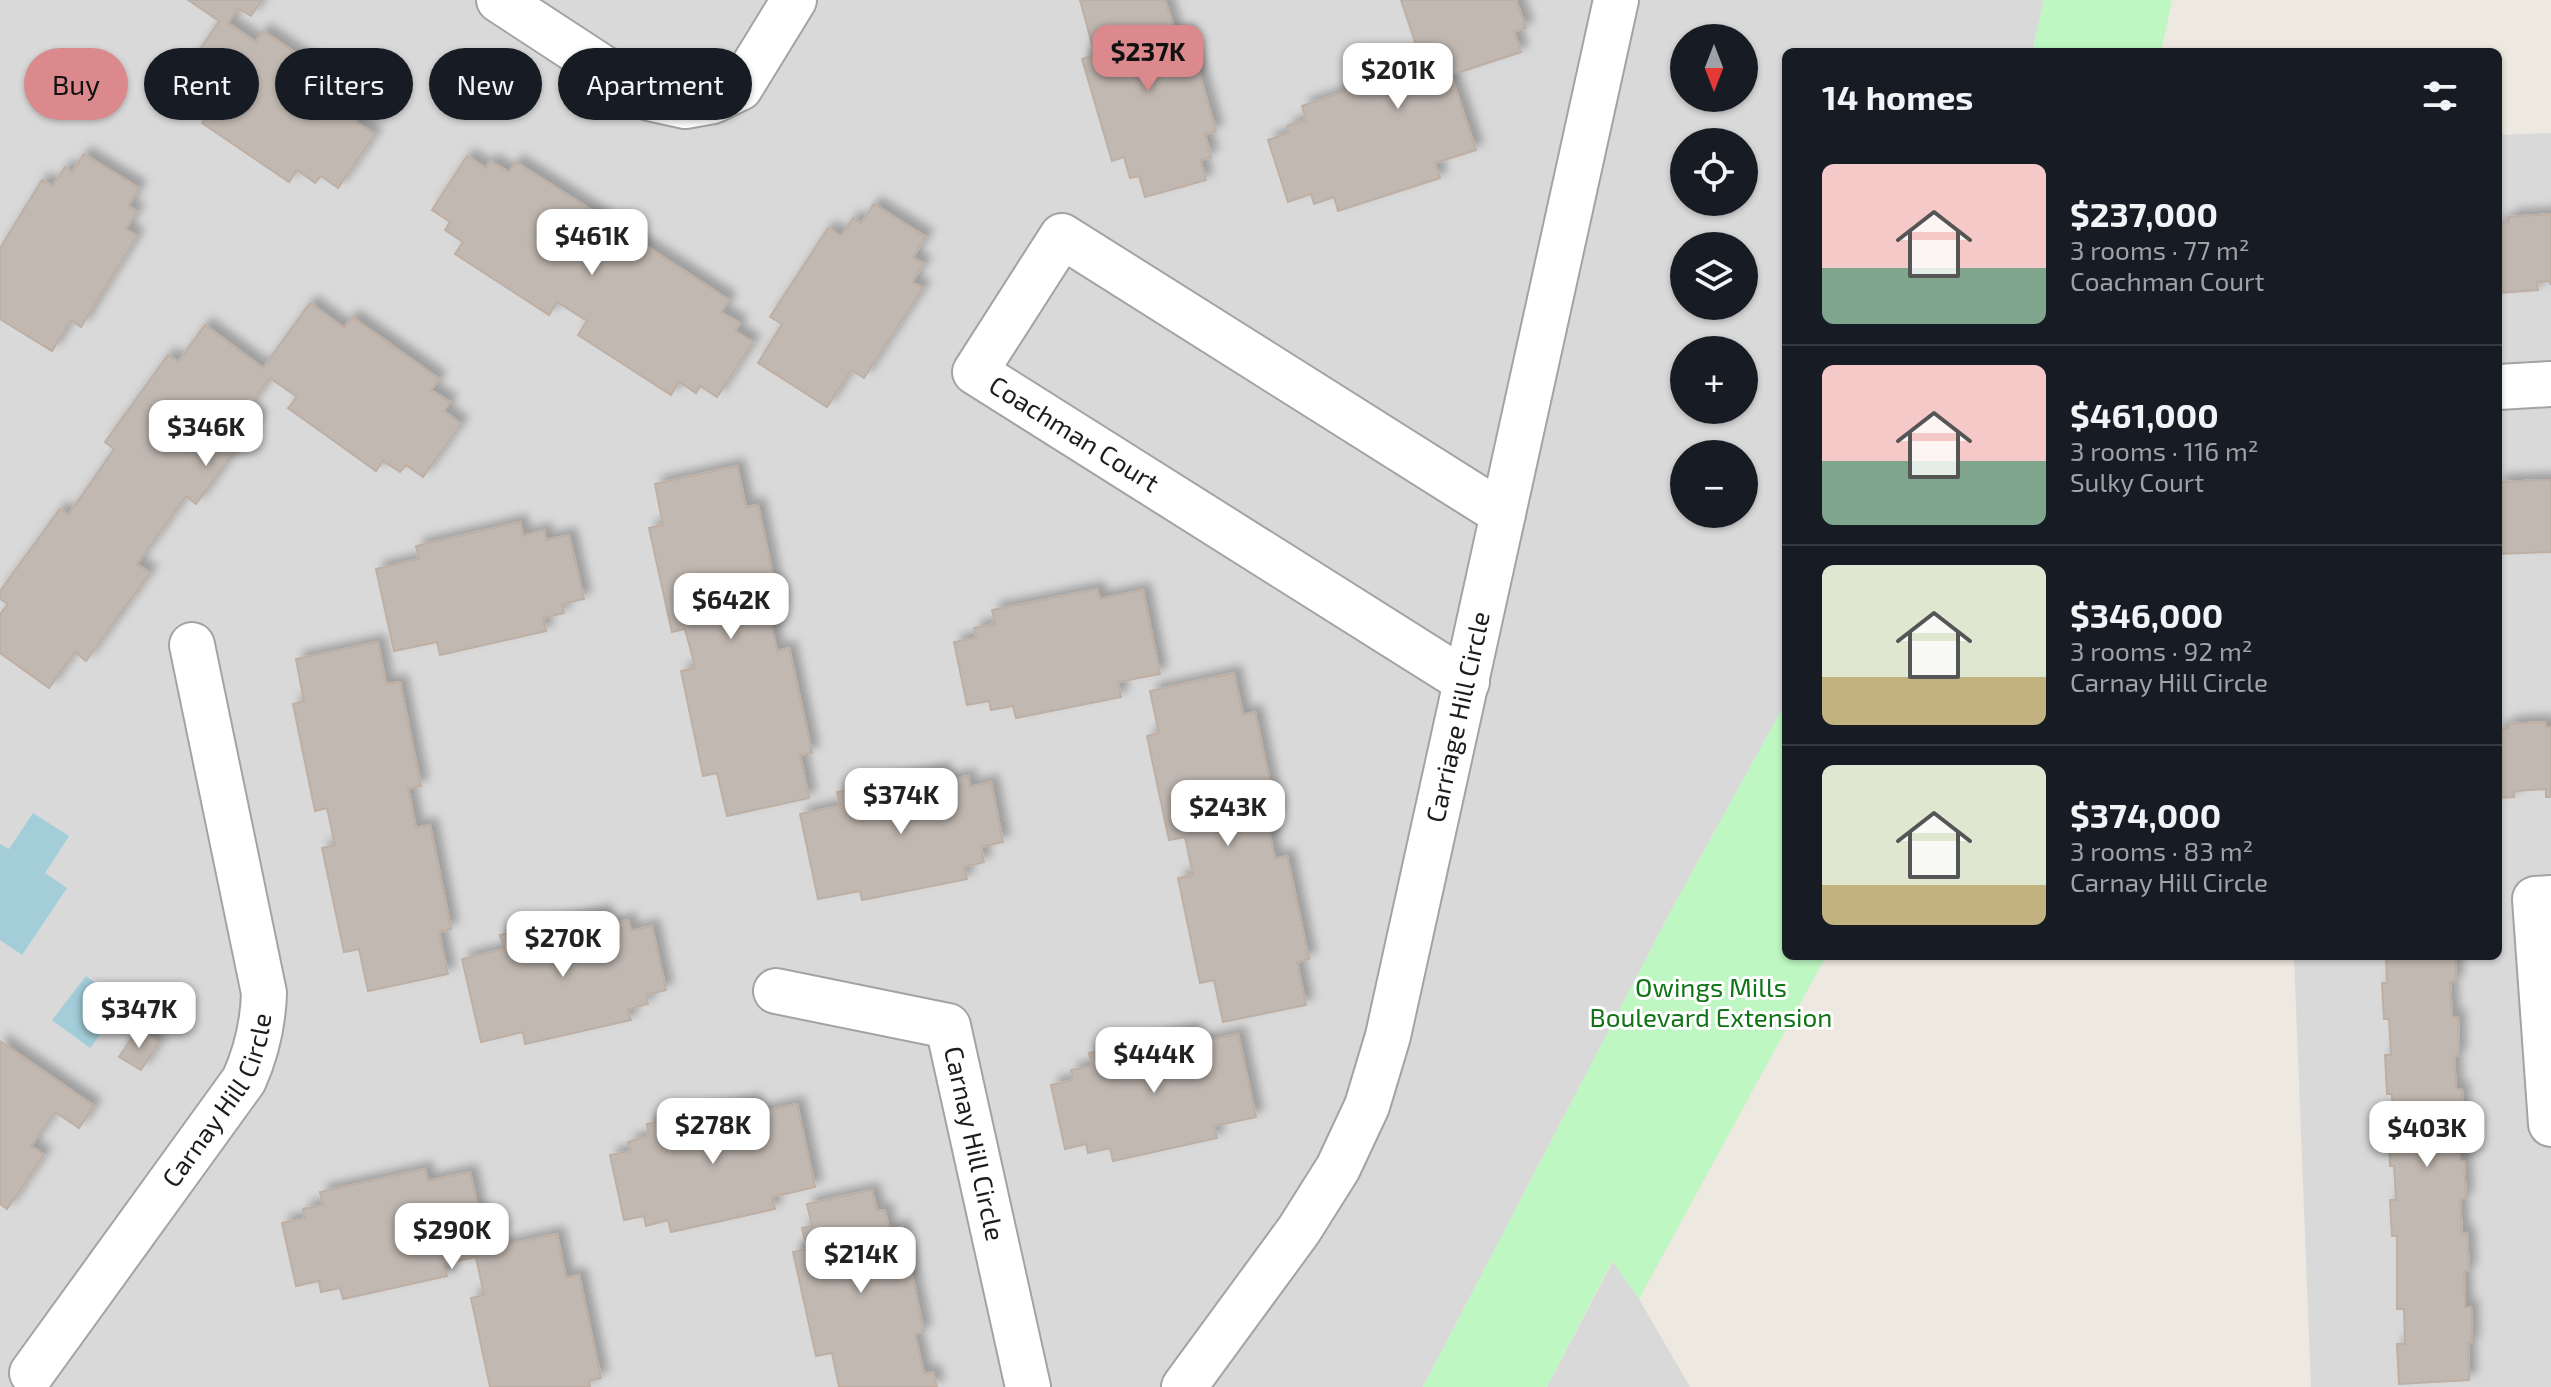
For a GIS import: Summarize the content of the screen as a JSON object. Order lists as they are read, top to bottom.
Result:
{
  "streets": {
    "street": ["Coachman Court", "Carriage Hill Circle", "Carnay Hill Circle"]
  },
  "crossings": [
    ["Coachman Court", "Carriage Hill Circle"]
  ],
  "parks": ["Owings Mills Boulevard Extension"],
  "north": "bottom",
  "page": {
    "map_buttons": ["+", "−"],
    "price": [
      "$237K",
      "$201K",
      "$461K",
      "$346K",
      "$642K",
      "$374K",
      "$243K",
      "$270K",
      "$347K",
      "$444K",
      "$278K",
      "$403K",
      "$290K",
      "$214K"
    ],
    "chip": [
      "Buy",
      "Rent",
      "Filters",
      "New",
      "Apartment"
    ],
    "heading": "14 homes",
    "list": [
      {
        "name": "$237,000",
        "note": "3 rooms · 77 m² · Coachman Court"
      },
      {
        "name": "$461,000",
        "note": "3 rooms · 116 m² · Sulky Court"
      },
      {
        "name": "$346,000",
        "note": "3 rooms · 92 m² · Carnay Hill Circle"
      },
      {
        "name": "$374,000",
        "note": "3 rooms · 83 m² · Carnay Hill Circle"
      }
    ]
  }
}
